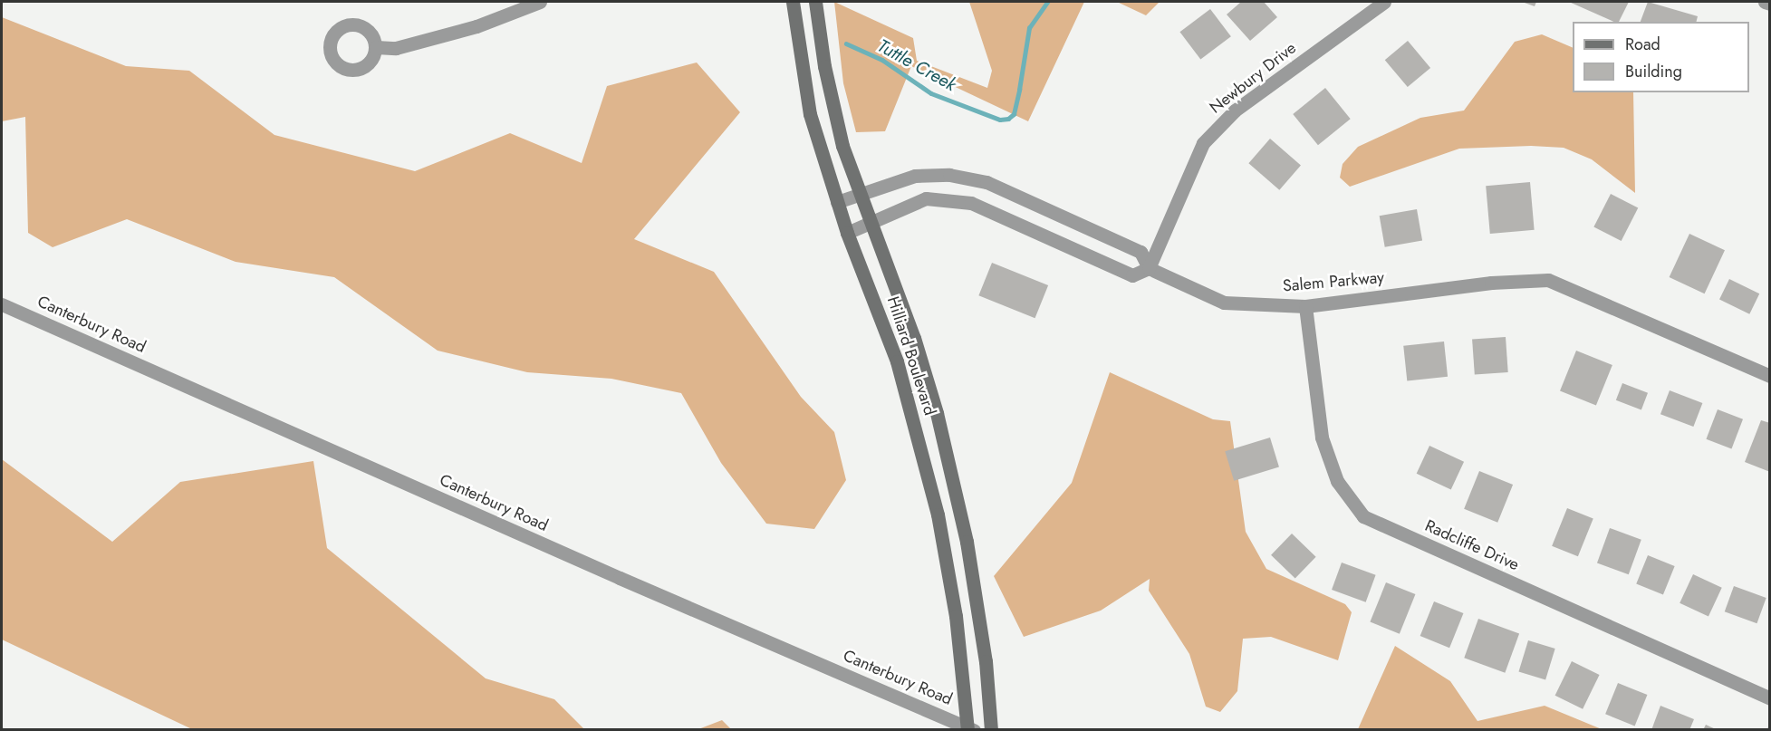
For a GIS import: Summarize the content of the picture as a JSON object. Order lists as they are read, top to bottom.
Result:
{
  "streets": {
    "main road": ["Hilliard Boulevard"],
    "street": [
      "Newbury Drive",
      "Salem Parkway",
      "Canterbury Road",
      "Radcliffe Drive"
    ]
  },
  "crossings": [
    ["Newbury Drive", "Salem Parkway"],
    ["Salem Parkway", "Radcliffe Drive"],
    ["Canterbury Road", "Hilliard Boulevard"]
  ],
  "water": ["Tuttle Creek"],
  "legend": ["Road", "Building"]
}
